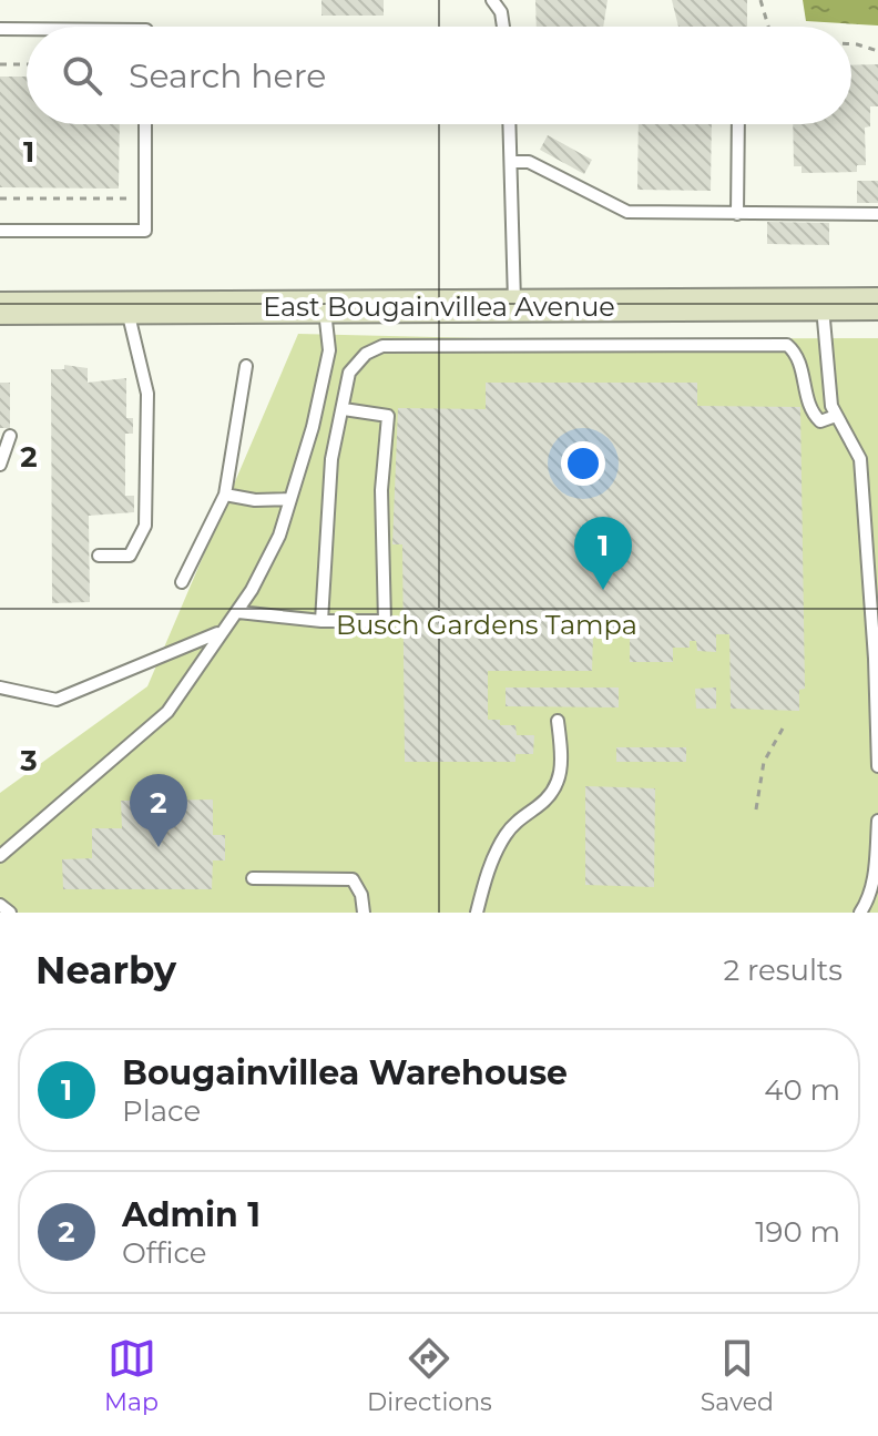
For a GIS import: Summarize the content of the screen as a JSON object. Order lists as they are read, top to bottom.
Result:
{
  "streets": {
    "street": ["East Bougainvillea Avenue"]
  },
  "parks": ["Busch Gardens Tampa"],
  "page": {
    "search": "Search here",
    "pins": ["1", "2"],
    "heading": ["Nearby", "2 results"],
    "list": [
      {
        "mark": "1",
        "name": "Bougainvillea Warehouse",
        "note": "Place",
        "value": "40 m"
      },
      {
        "mark": "2",
        "name": "Admin 1",
        "note": "Office",
        "value": "190 m"
      }
    ],
    "nav": ["Map", "Directions", "Saved"]
  },
  "grid": {
    "rows": ["1", "2", "3"]
  }
}
